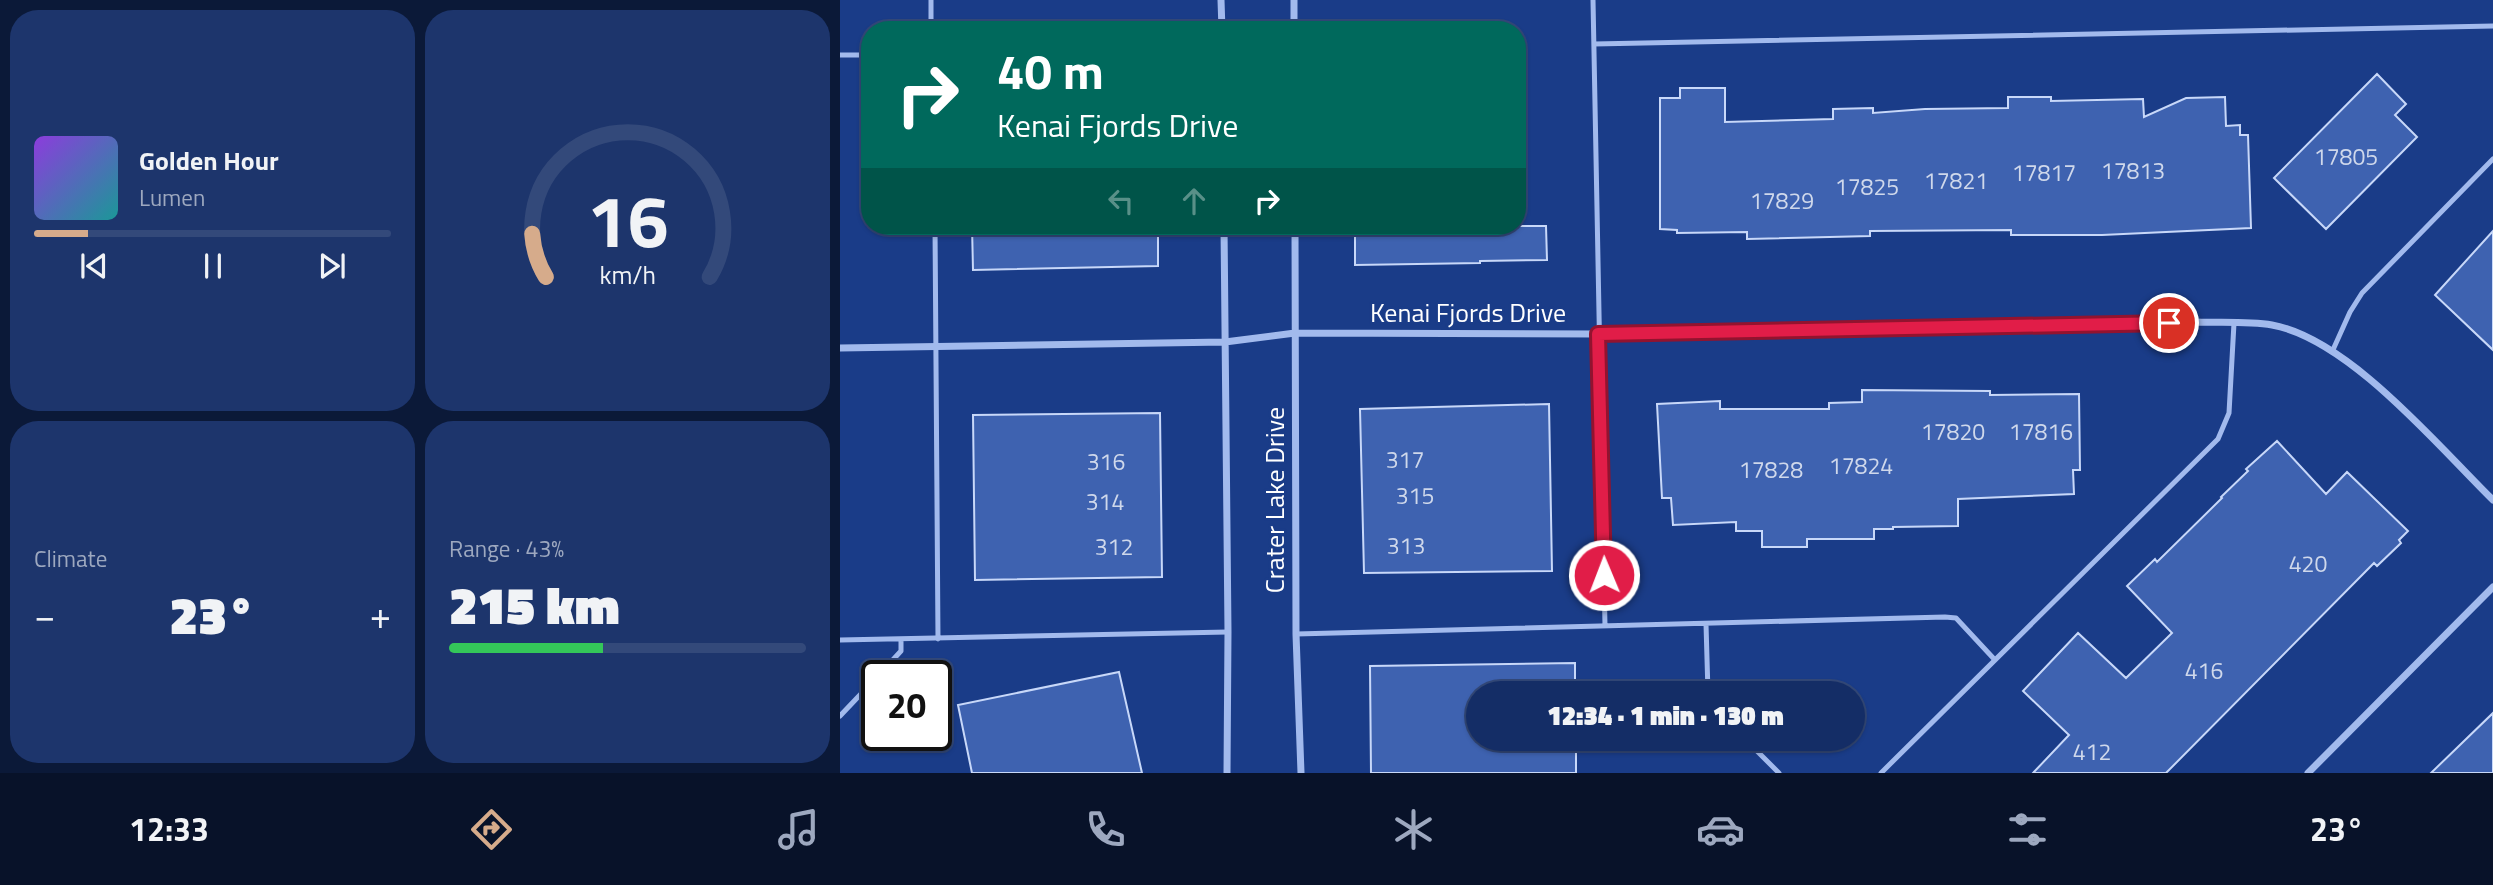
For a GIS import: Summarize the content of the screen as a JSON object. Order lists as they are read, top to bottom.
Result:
{
  "streets": {
    "street": ["Kenai Fjords Drive", "Crater Lake Drive"]
  },
  "crossings": [
    ["Kenai Fjords Drive", "Crater Lake Drive"]
  ],
  "house_numbers": [
    "17805",
    "17813",
    "17817",
    "17821",
    "17825",
    "17829",
    "17820",
    "17816",
    "317",
    "316",
    "17824",
    "17828",
    "315",
    "314",
    "313",
    "312",
    "420",
    "416",
    "412"
  ],
  "page": {
    "turn": ["40 m", "Kenai Fjords Drive"],
    "song": ["Golden Hour", "Lumen"],
    "tile": [
      "Climate",
      ["Range · 43%", "215 km"]
    ],
    "heat": ["−", "23°", "+"],
    "limit": "20",
    "trip": "12:34 · 1 min · 130 m",
    "tabs": ["12:33", "23°"],
    "gauge": ["16", "km/h"]
  }
}
